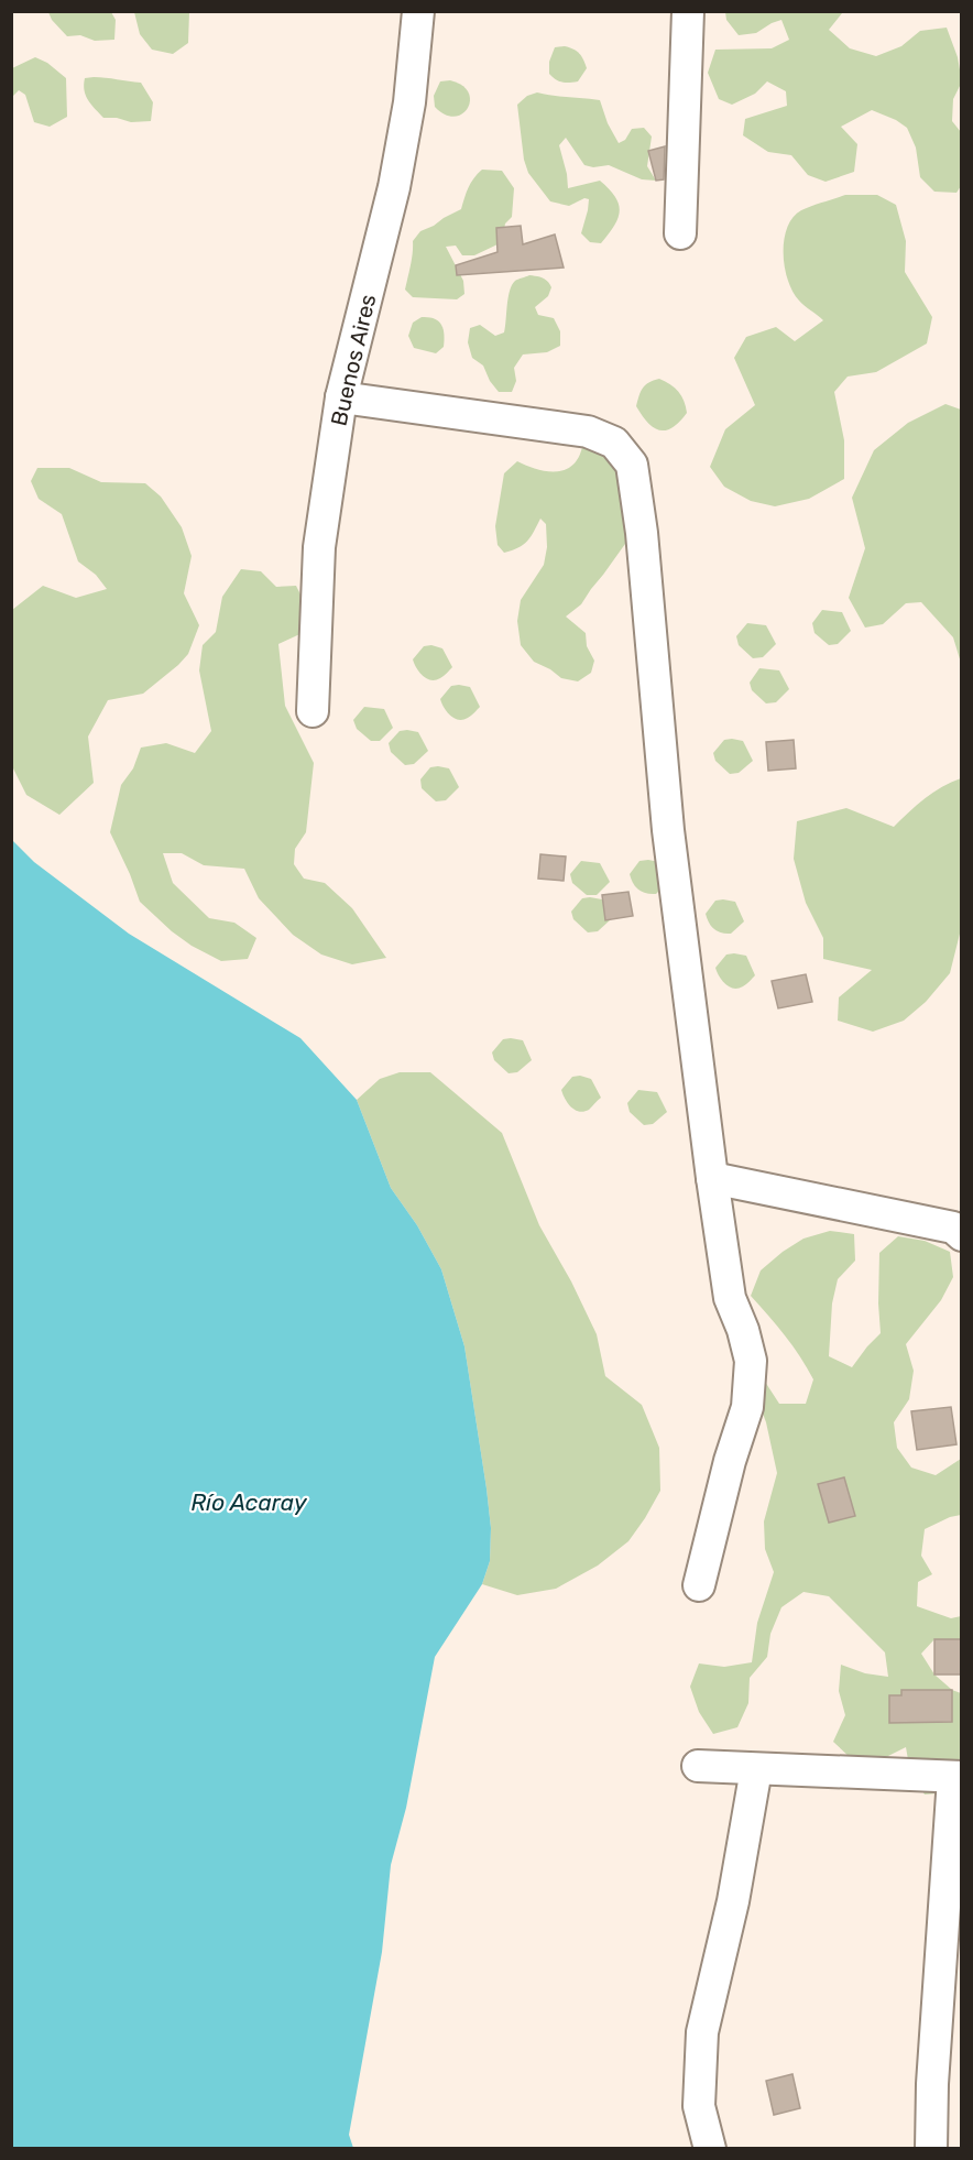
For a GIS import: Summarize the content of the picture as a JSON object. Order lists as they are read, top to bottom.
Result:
{
  "streets": {
    "street": ["Buenos Aires"]
  },
  "water": ["Río Acaray"]
}
